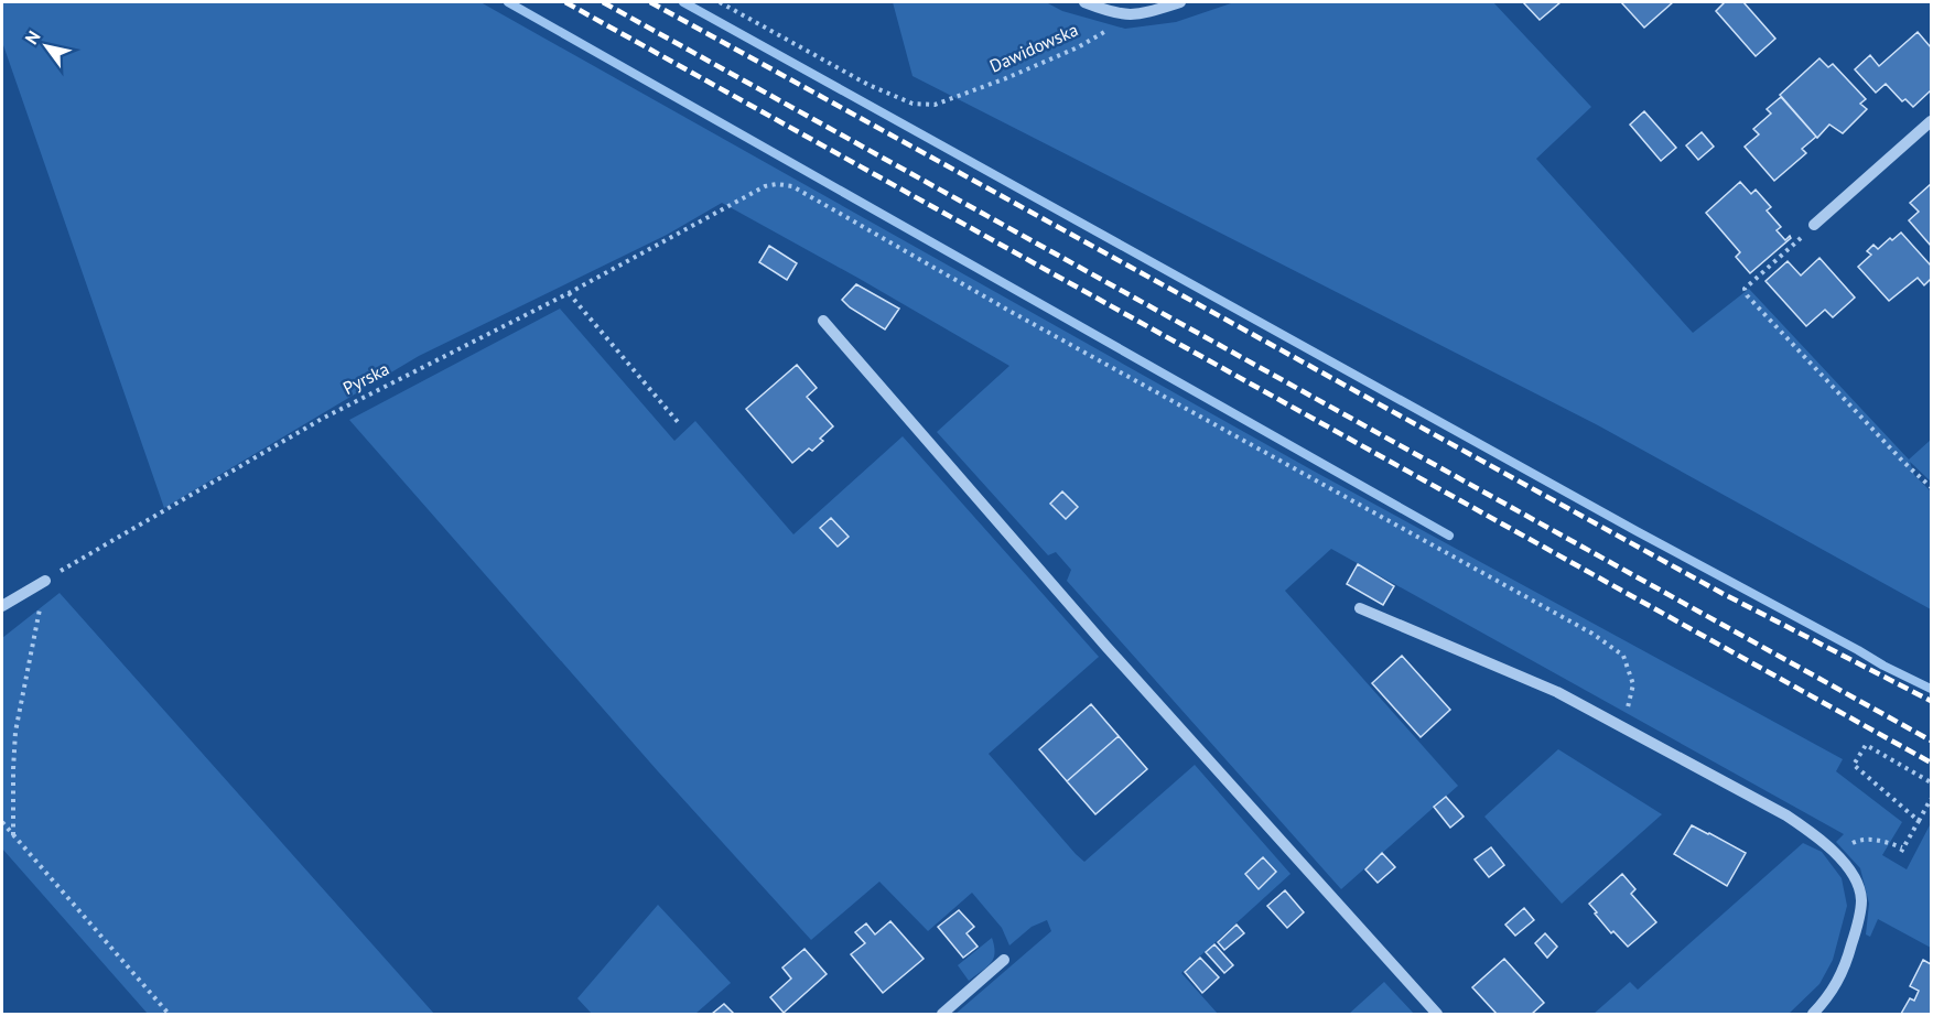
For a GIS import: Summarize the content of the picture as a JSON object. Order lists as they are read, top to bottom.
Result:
{
  "streets": {
    "path": ["Dawidowska", "Pyrska"]
  },
  "north": "top left"
}
